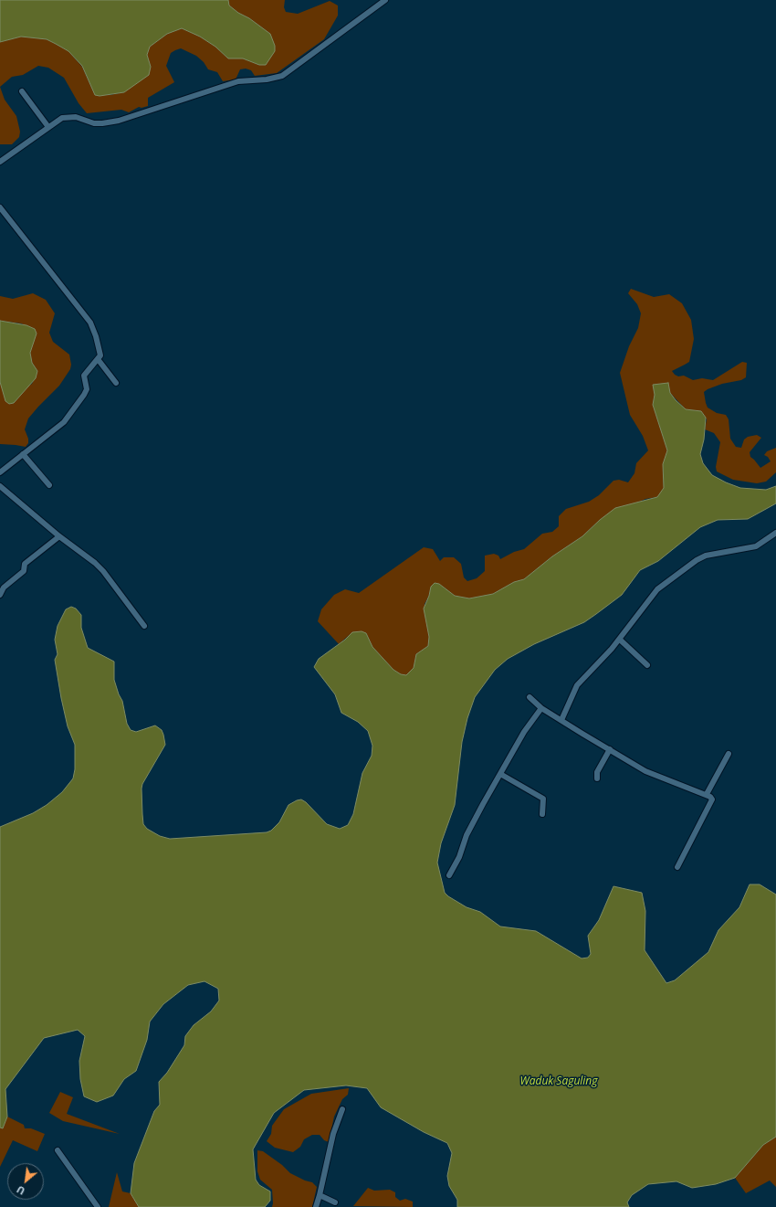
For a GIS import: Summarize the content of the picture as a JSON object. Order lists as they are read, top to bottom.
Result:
{
  "water": ["Waduk Saguling"],
  "north": "bottom left"
}
